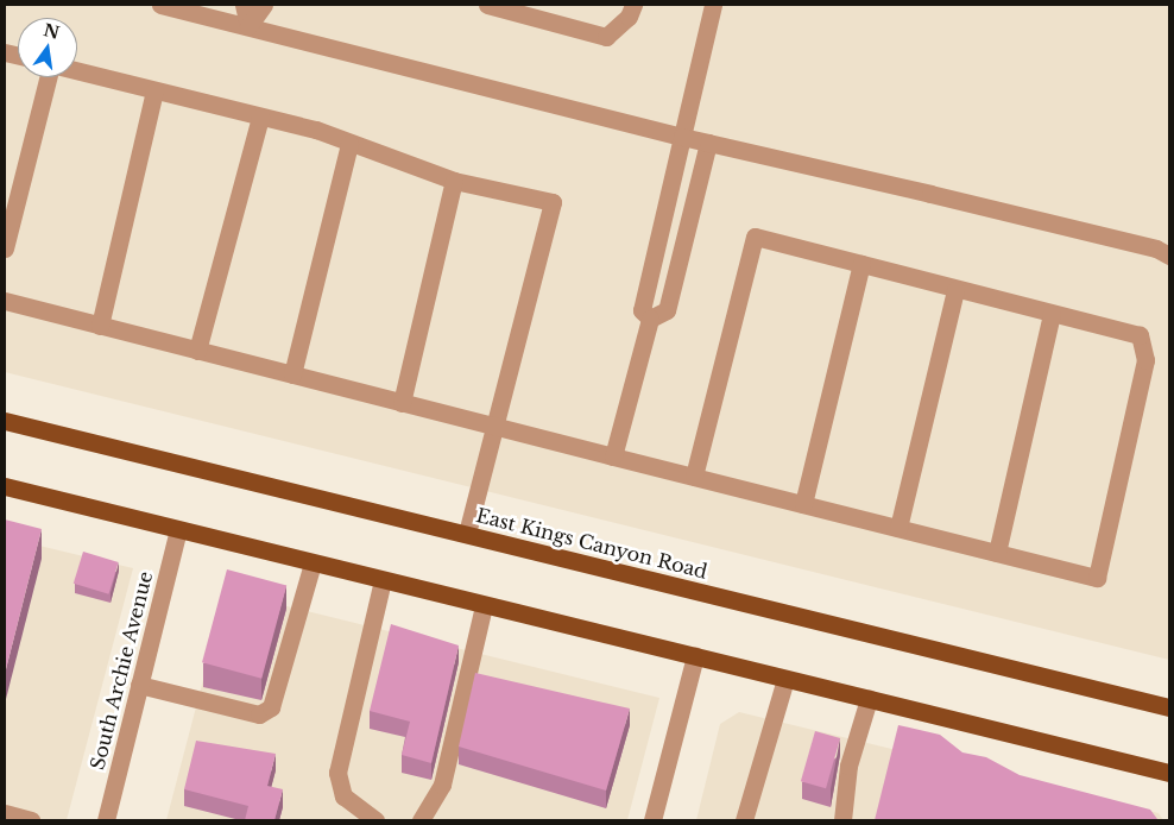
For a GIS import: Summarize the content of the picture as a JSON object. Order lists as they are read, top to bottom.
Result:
{
  "streets": {
    "main road": ["East Kings Canyon Road"],
    "street": ["South Archie Avenue"]
  },
  "north": "top"
}
